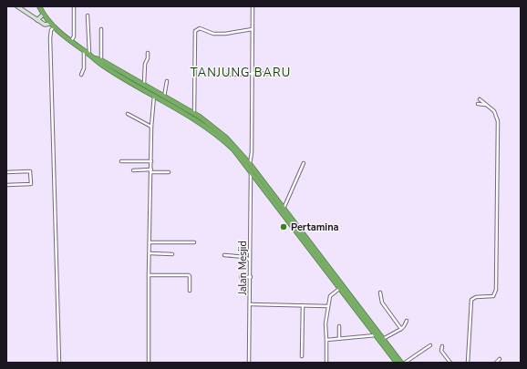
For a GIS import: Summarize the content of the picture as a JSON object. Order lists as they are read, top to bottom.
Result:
{
  "streets": {
    "street": ["Jalan Mesjid"]
  },
  "districts": ["TANJUNG BARU"],
  "places": ["Pertamina"]
}
